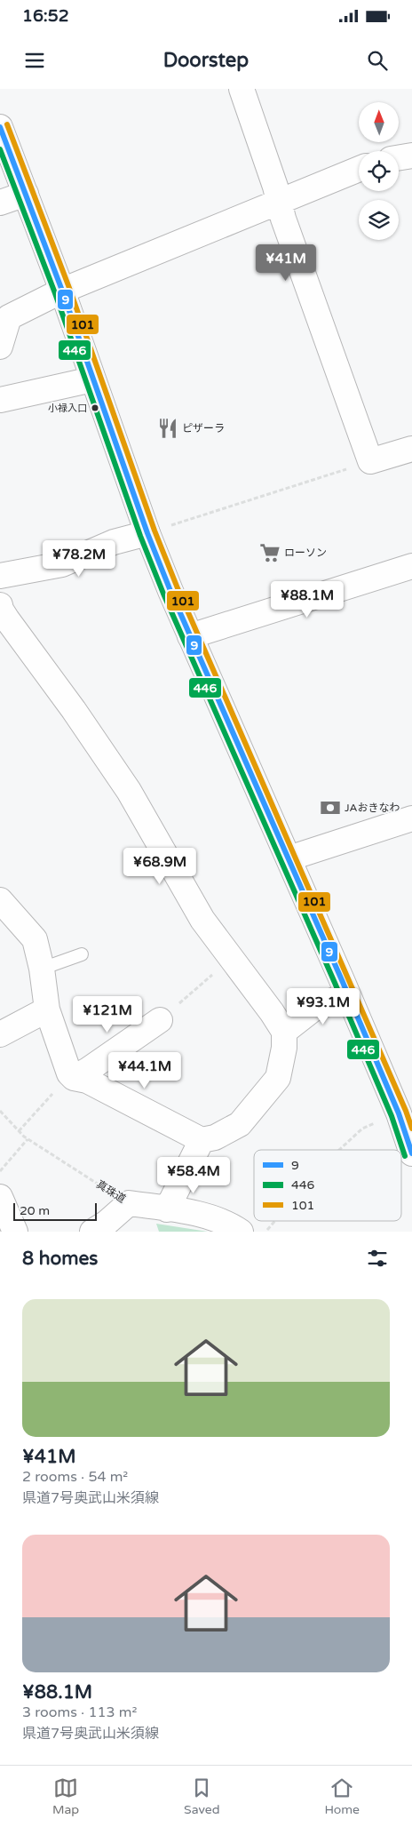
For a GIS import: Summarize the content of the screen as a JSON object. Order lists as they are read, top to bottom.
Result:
{
  "streets": {
    "street": ["真珠道"]
  },
  "places": {
    "other": ["小禄入口"],
    "restaurant": ["ピザーラ"],
    "supermarket": ["ローソン"],
    "bank": ["JAおきなわ"]
  },
  "lines": ["transit line 101", "transit line 9", "transit line 446"],
  "legend": ["9", "446", "101"],
  "scale_bar": "20 m",
  "north": "top",
  "page": {
    "status": "16:52",
    "header": "Doorstep",
    "price": [
      "¥41M",
      "¥78.2M",
      "¥88.1M",
      "¥68.9M",
      "¥93.1M",
      "¥121M",
      "¥44.1M",
      "¥58.4M"
    ],
    "scale": "20 m",
    "heading": "8 homes",
    "list": [
      {
        "name": "¥41M",
        "note": "2 rooms · 54 m² · 県道7号奥武山米須線"
      },
      {
        "name": "¥88.1M",
        "note": "3 rooms · 113 m² · 県道7号奥武山米須線"
      }
    ],
    "tabs": ["Map", "Saved", "Home"]
  }
}
